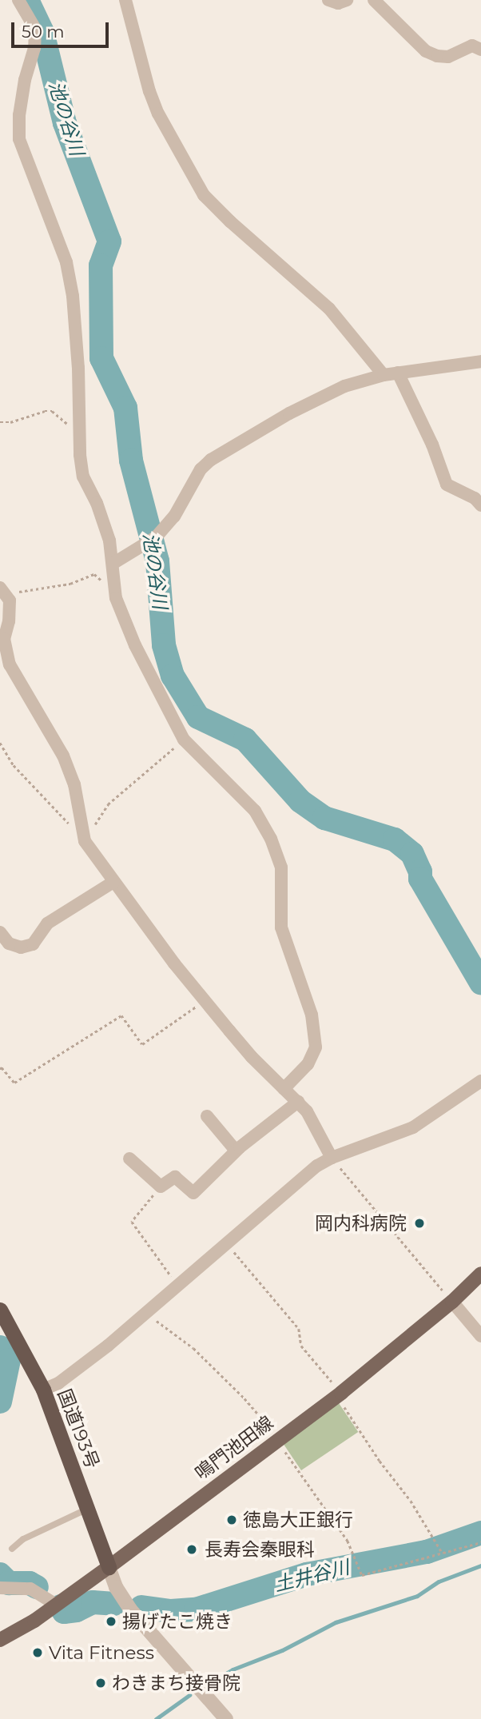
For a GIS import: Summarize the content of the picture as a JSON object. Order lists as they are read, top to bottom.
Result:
{
  "streets": {
    "highway": ["国道193号"],
    "main road": ["鳴門池田線"]
  },
  "crossings": [
    ["国道193号", "鳴門池田線"]
  ],
  "water": ["池の谷川", "土井谷川"],
  "places": [
    "岡内科病院",
    "徳島大正銀行",
    "長寿会秦眼科",
    "揚げたこ焼き",
    "Vita Fitness",
    "わきまち接骨院"
  ],
  "scale_bar": "50 m"
}
